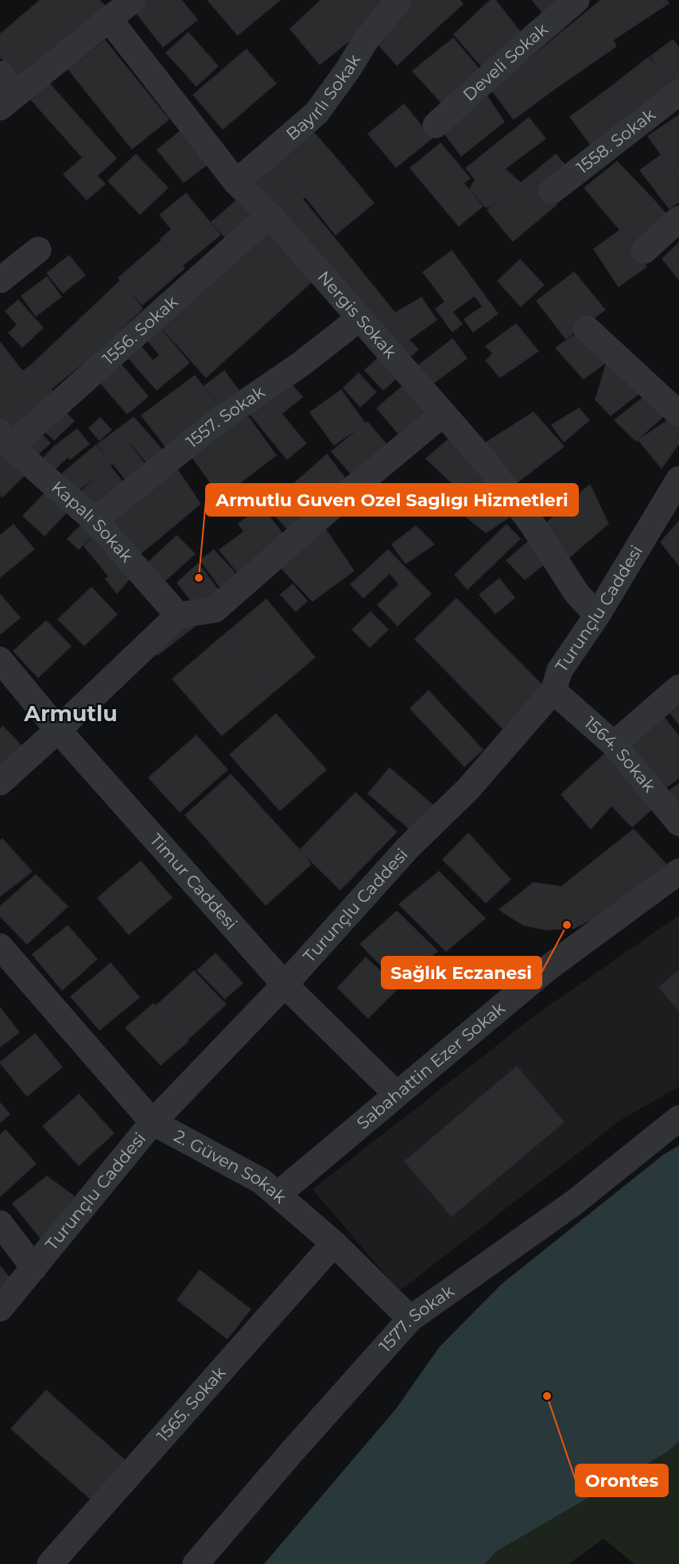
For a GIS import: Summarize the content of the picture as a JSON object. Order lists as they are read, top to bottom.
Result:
{
  "streets": {
    "street": [
      "Develi Sokak",
      "Bayırlı Sokak",
      "1558. Sokak",
      "Nergis Sokak",
      "1556. Sokak",
      "1557. Sokak",
      "Kapalı Sokak",
      "Turunçlu Caddesi",
      "1564. Sokak",
      "Timur Caddesi",
      "Sabahattin Ezer Sokak",
      "2. Güven Sokak",
      "1577. Sokak",
      "1565. Sokak"
    ]
  },
  "crossings": [
    ["Bayırlı Sokak", "Nergis Sokak"],
    ["Nergis Sokak", "1556. Sokak"],
    ["Nergis Sokak", "1557. Sokak"],
    ["Nergis Sokak", "Turunçlu Caddesi"],
    ["1556. Sokak", "Kapalı Sokak"],
    ["1557. Sokak", "Kapalı Sokak"],
    ["Turunçlu Caddesi", "1564. Sokak"],
    ["Turunçlu Caddesi", "Timur Caddesi"],
    ["Turunçlu Caddesi", "2. Güven Sokak"],
    ["Timur Caddesi", "Sabahattin Ezer Sokak"],
    ["Sabahattin Ezer Sokak", "2. Güven Sokak"],
    ["2. Güven Sokak", "1577. Sokak"],
    ["2. Güven Sokak", "1565. Sokak"]
  ],
  "districts": ["Armutlu"],
  "places": ["Armutlu Guven Ozel Saglıgı Hizmetleri", "Sağlık Eczanesi", "Orontes"]
}
